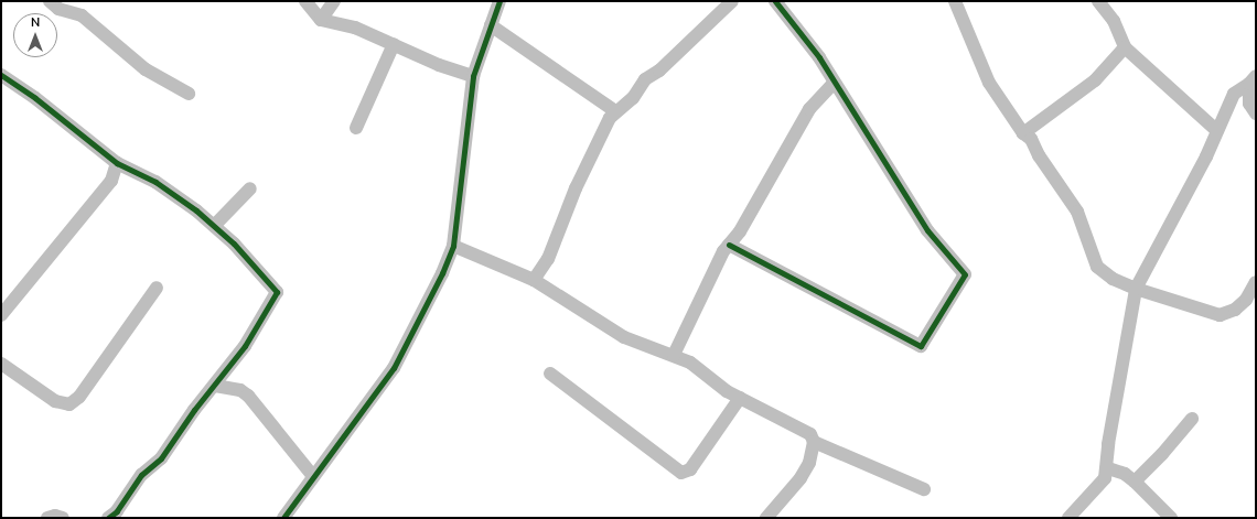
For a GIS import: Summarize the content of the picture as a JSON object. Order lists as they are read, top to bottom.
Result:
{
  "north": "top"
}
